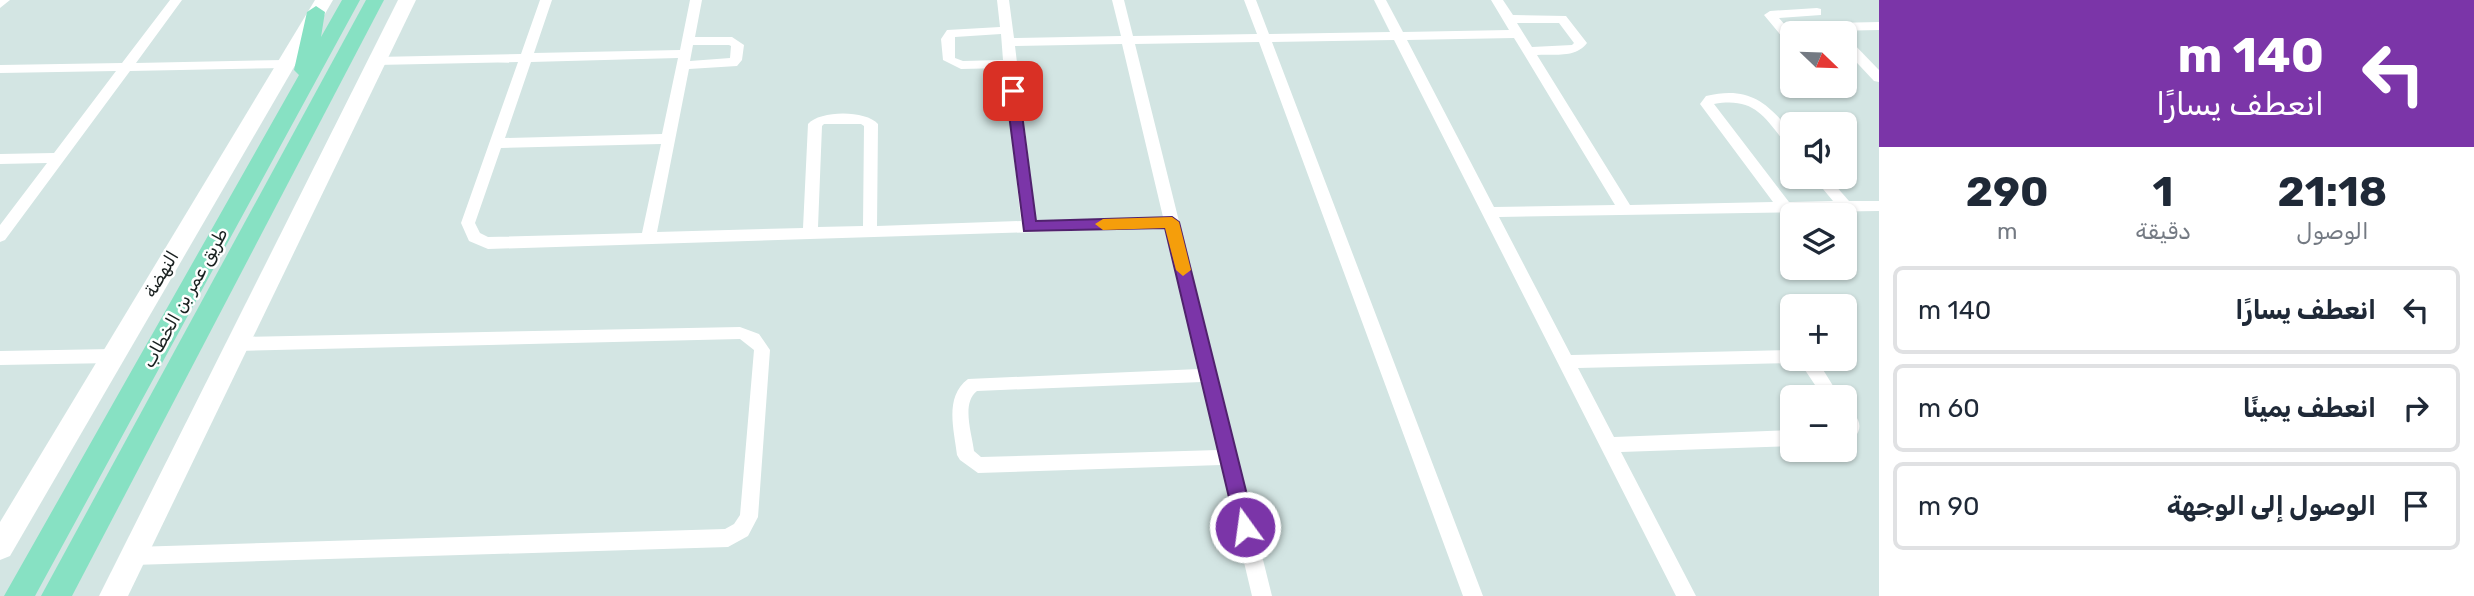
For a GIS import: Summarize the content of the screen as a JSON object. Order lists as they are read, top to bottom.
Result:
{
  "streets": {
    "main road": ["النهضة", "طريق عمر بن الخطاب"]
  },
  "north": "bottom right",
  "page": {
    "turn": ["140 m", "انعطف يسارًا"],
    "map_buttons": ["+", "−"],
    "eta": [
      "21:18",
      "الوصول",
      "1",
      "دقيقة",
      "290",
      "m"
    ],
    "list": [
      {
        "name": "انعطف يسارًا",
        "value": "140 m"
      },
      {
        "name": "انعطف يمينًا",
        "value": "60 m"
      },
      {
        "name": "الوصول إلى الوجهة",
        "value": "90 m"
      }
    ]
  }
}
